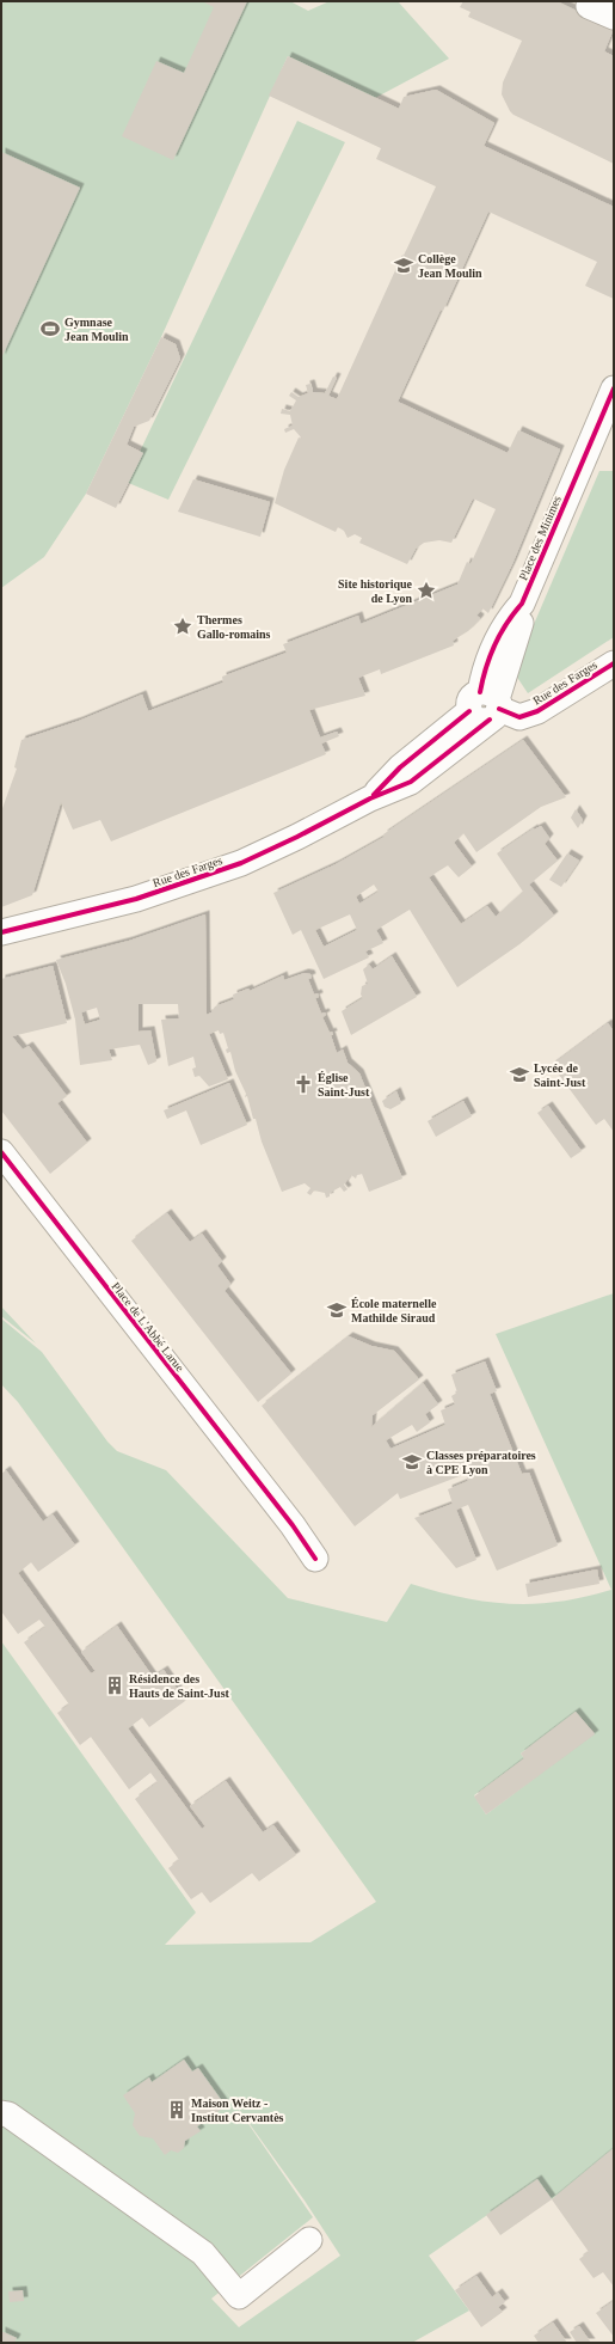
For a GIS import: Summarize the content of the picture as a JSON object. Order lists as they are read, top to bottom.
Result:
{
  "streets": {
    "street": ["Place des Minimes", "Rue des Farges", "Place de L'Abbé Larue"]
  },
  "crossings": [
    ["Place des Minimes", "Rue des Farges"]
  ],
  "places": {
    "school or university": [
      "Collège Jean Moulin",
      "Lycée de Saint-Just",
      "École maternelle Mathilde Siraud",
      "Classes préparatoires à CPE Lyon"
    ],
    "sports": ["Gymnase Jean Moulin"],
    "place": ["Site historique de Lyon", "Thermes Gallo-romains"],
    "church": ["Église Saint-Just"],
    "building": ["Résidence des Hauts de Saint-Just", "Maison Weitz - Institut Cervantès"]
  }
}
